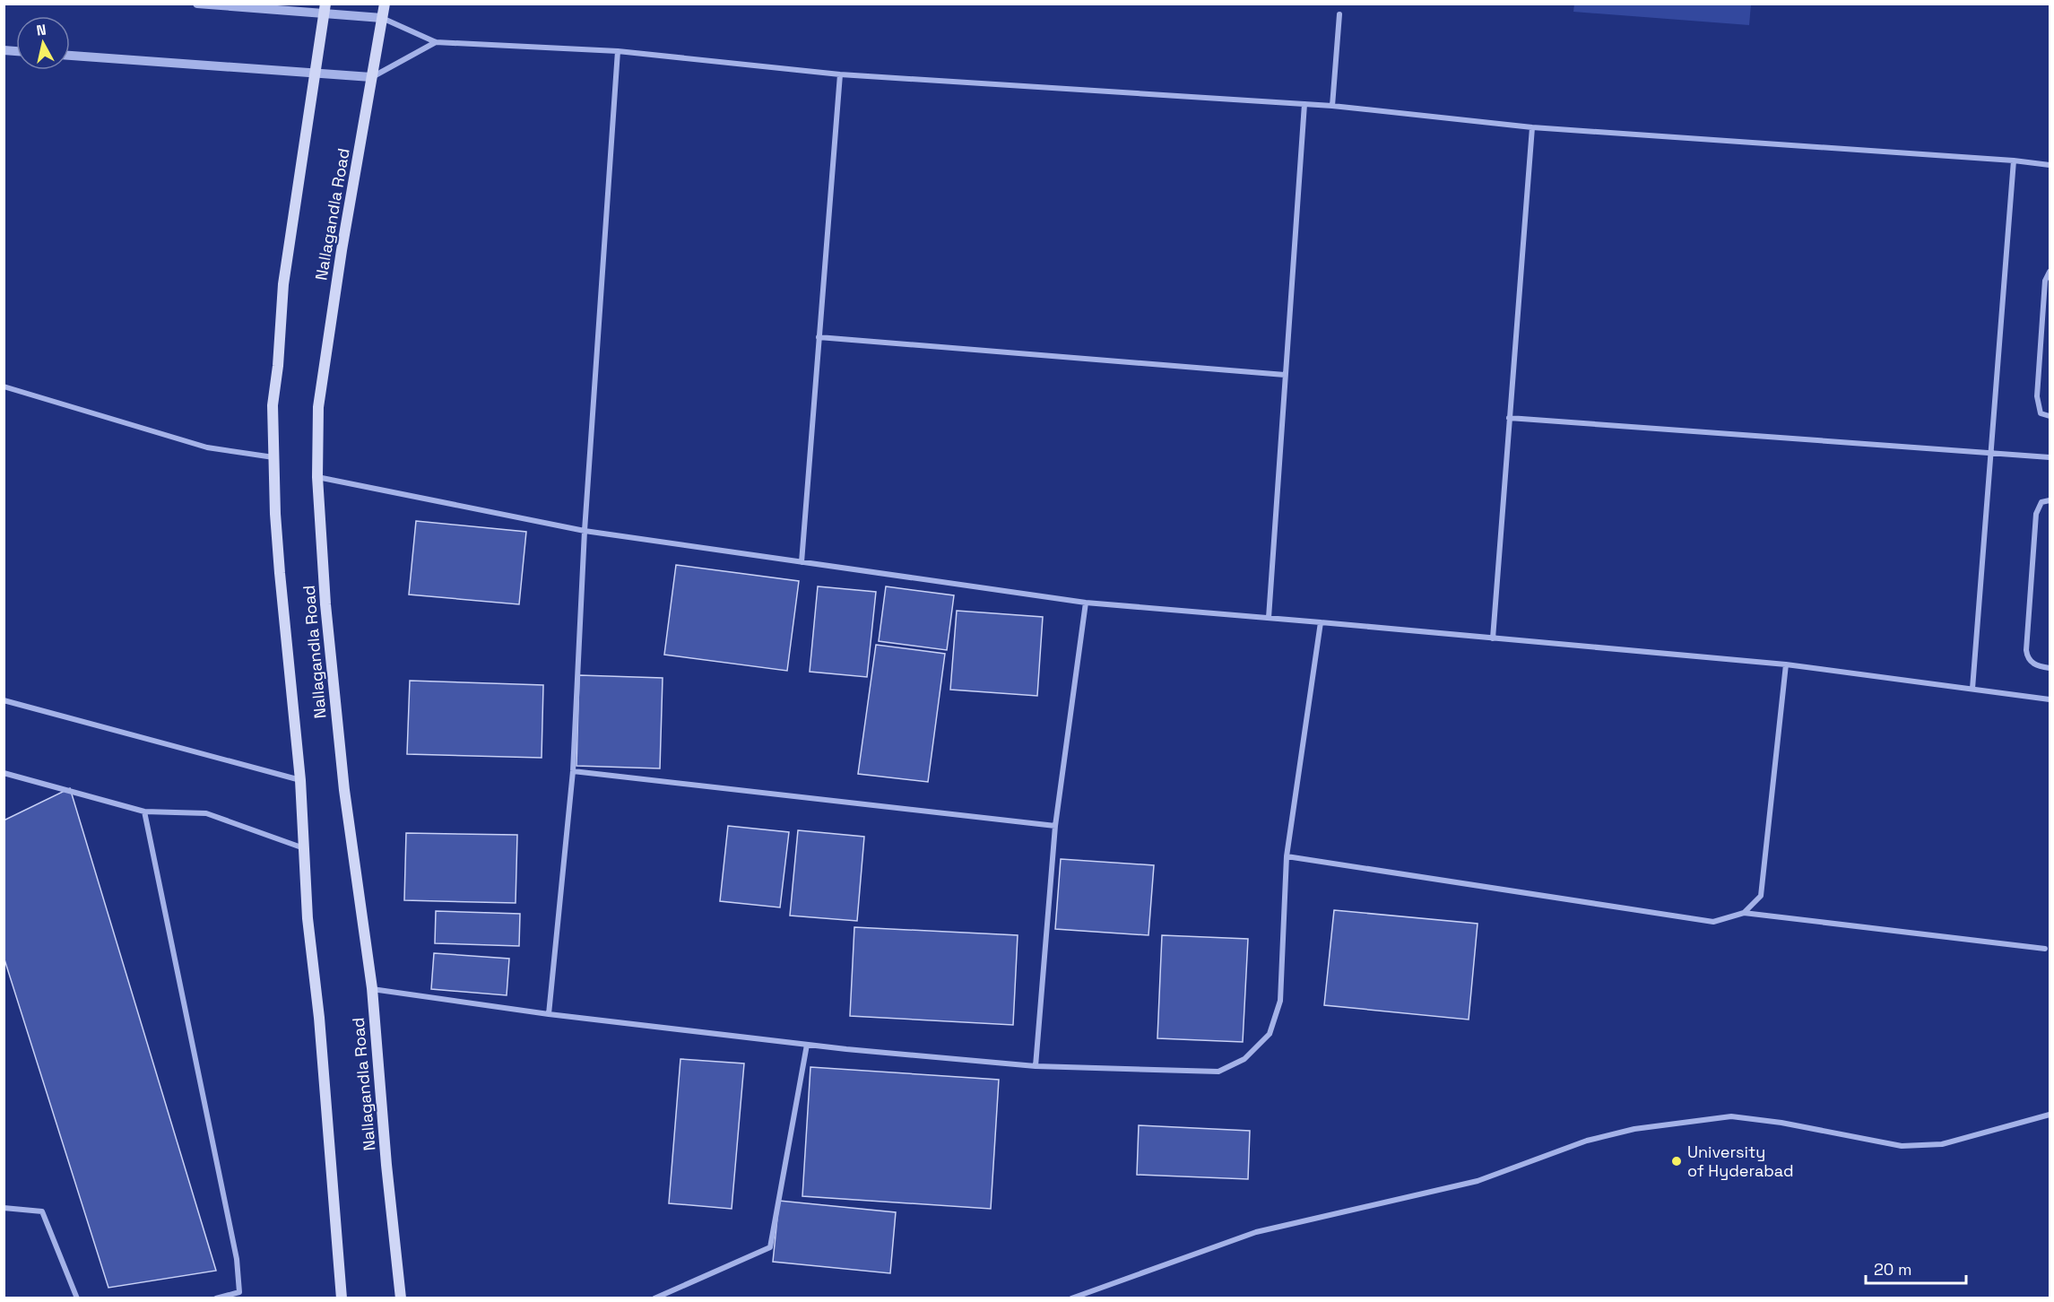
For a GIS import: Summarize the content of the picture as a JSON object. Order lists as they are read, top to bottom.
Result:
{
  "streets": {
    "main road": ["Nallagandla Road"]
  },
  "places": ["University of Hyderabad"],
  "scale_bar": "20 m",
  "north": "top"
}
